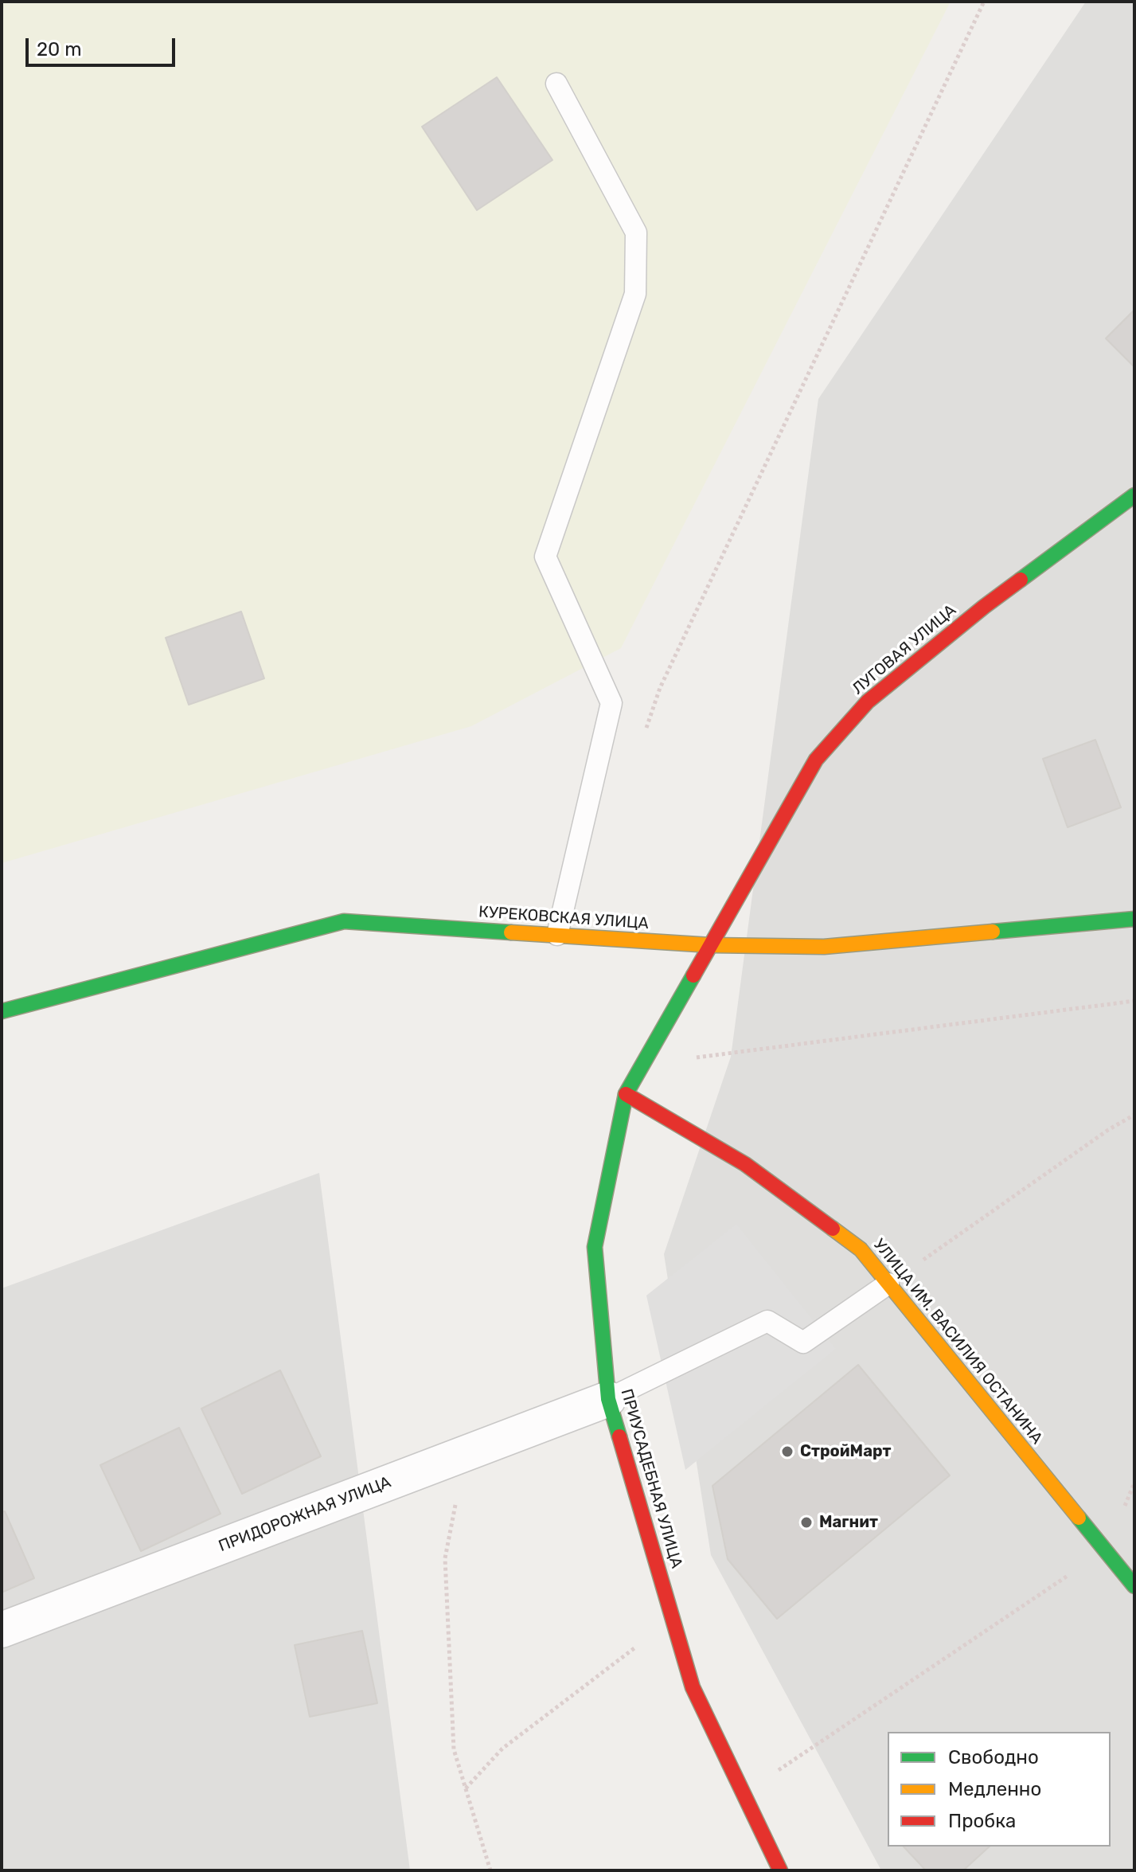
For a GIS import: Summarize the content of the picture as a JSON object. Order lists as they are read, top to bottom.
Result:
{
  "streets": {
    "street": [
      "ЛУГОВАЯ УЛИЦА",
      "КУРЕКОВСКАЯ УЛИЦА",
      "УЛИЦА ИМ. ВАСИЛИЯ ОСТАНИНА",
      "ПРИУСАДЕБНАЯ УЛИЦА",
      "ПРИДОРОЖНАЯ УЛИЦА"
    ]
  },
  "crossings": [
    ["ЛУГОВАЯ УЛИЦА", "КУРЕКОВСКАЯ УЛИЦА"],
    ["ЛУГОВАЯ УЛИЦА", "ПРИУСАДЕБНАЯ УЛИЦА"],
    ["КУРЕКОВСКАЯ УЛИЦА", "ПРИУСАДЕБНАЯ УЛИЦА"],
    ["УЛИЦА ИМ. ВАСИЛИЯ ОСТАНИНА", "ПРИУСАДЕБНАЯ УЛИЦА"],
    ["ПРИУСАДЕБНАЯ УЛИЦА", "ПРИДОРОЖНАЯ УЛИЦА"]
  ],
  "places": ["СтройМарт", "Магнит"],
  "legend": ["Свободно", "Медленно", "Пробка"],
  "scale_bar": "20 m"
}
